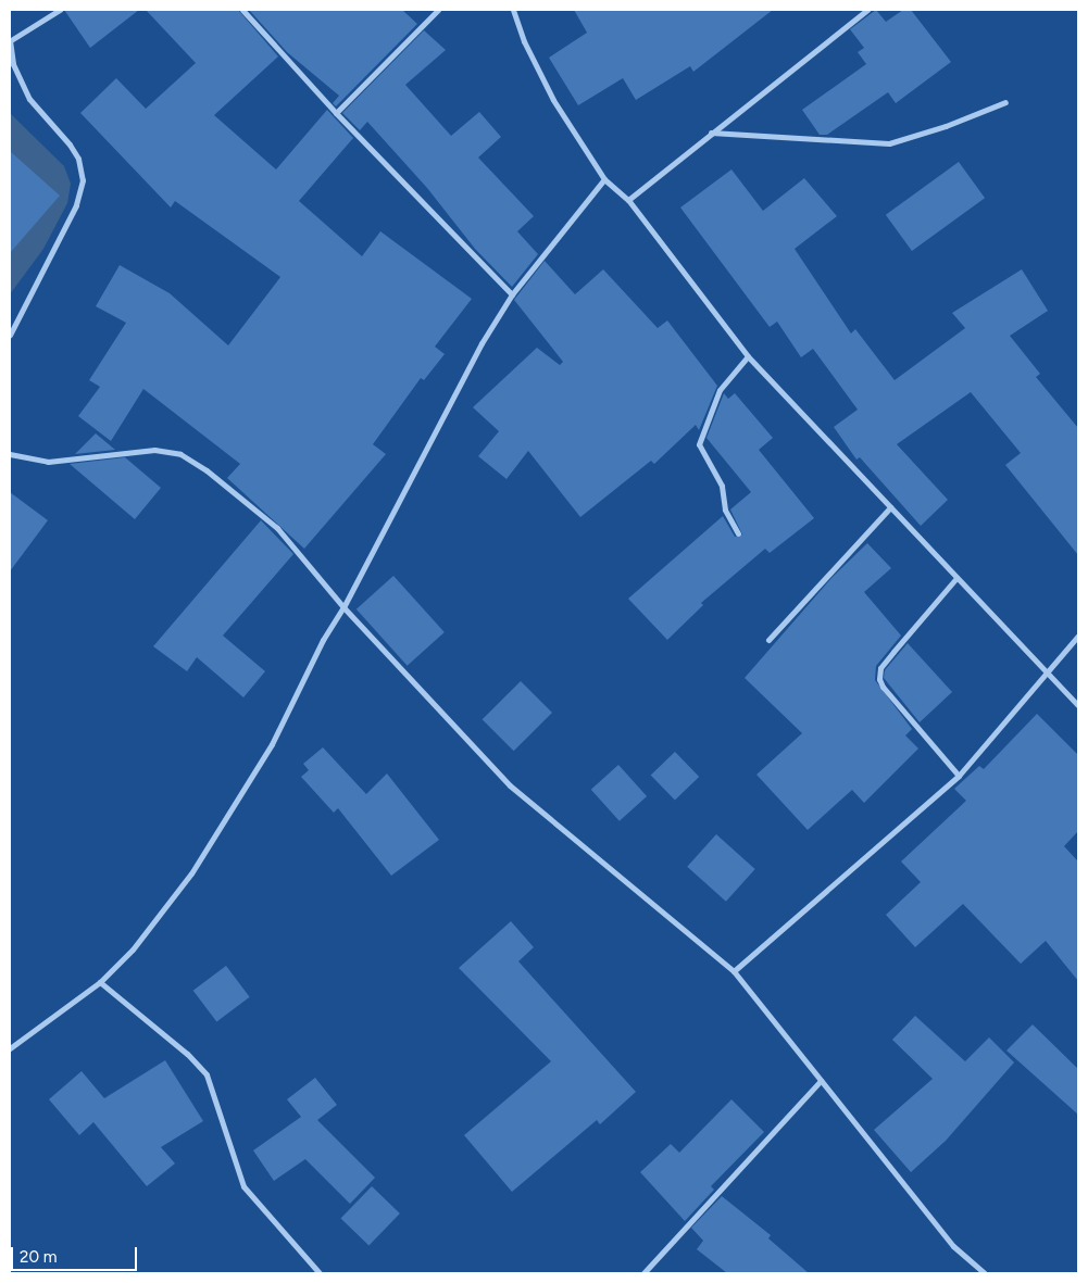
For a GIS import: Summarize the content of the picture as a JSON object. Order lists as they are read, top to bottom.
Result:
{
  "scale_bar": "20 m"
}
